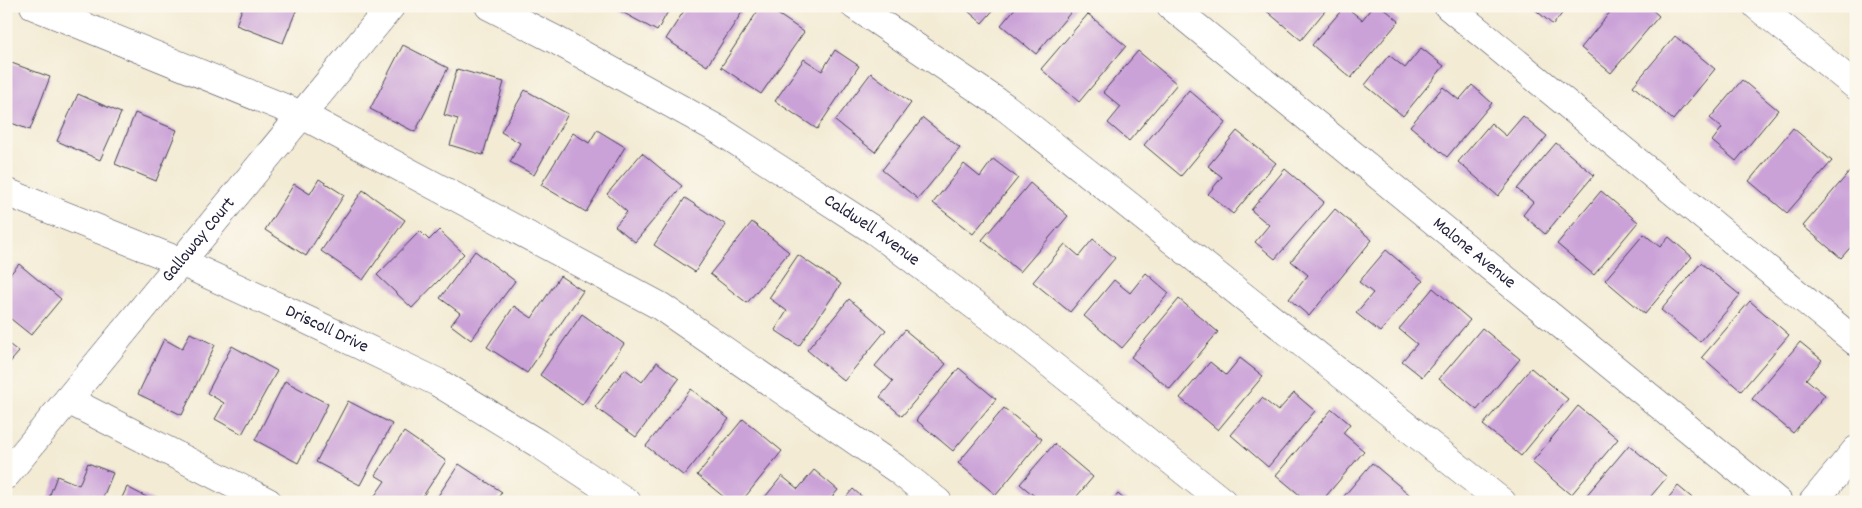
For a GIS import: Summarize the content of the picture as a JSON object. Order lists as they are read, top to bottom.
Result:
{
  "streets": {
    "street": [
      "Caldwell Avenue",
      "Galloway Court",
      "Malone Avenue",
      "Driscoll Drive"
    ]
  },
  "crossings": [
    ["Galloway Court", "Driscoll Drive"]
  ]
}
